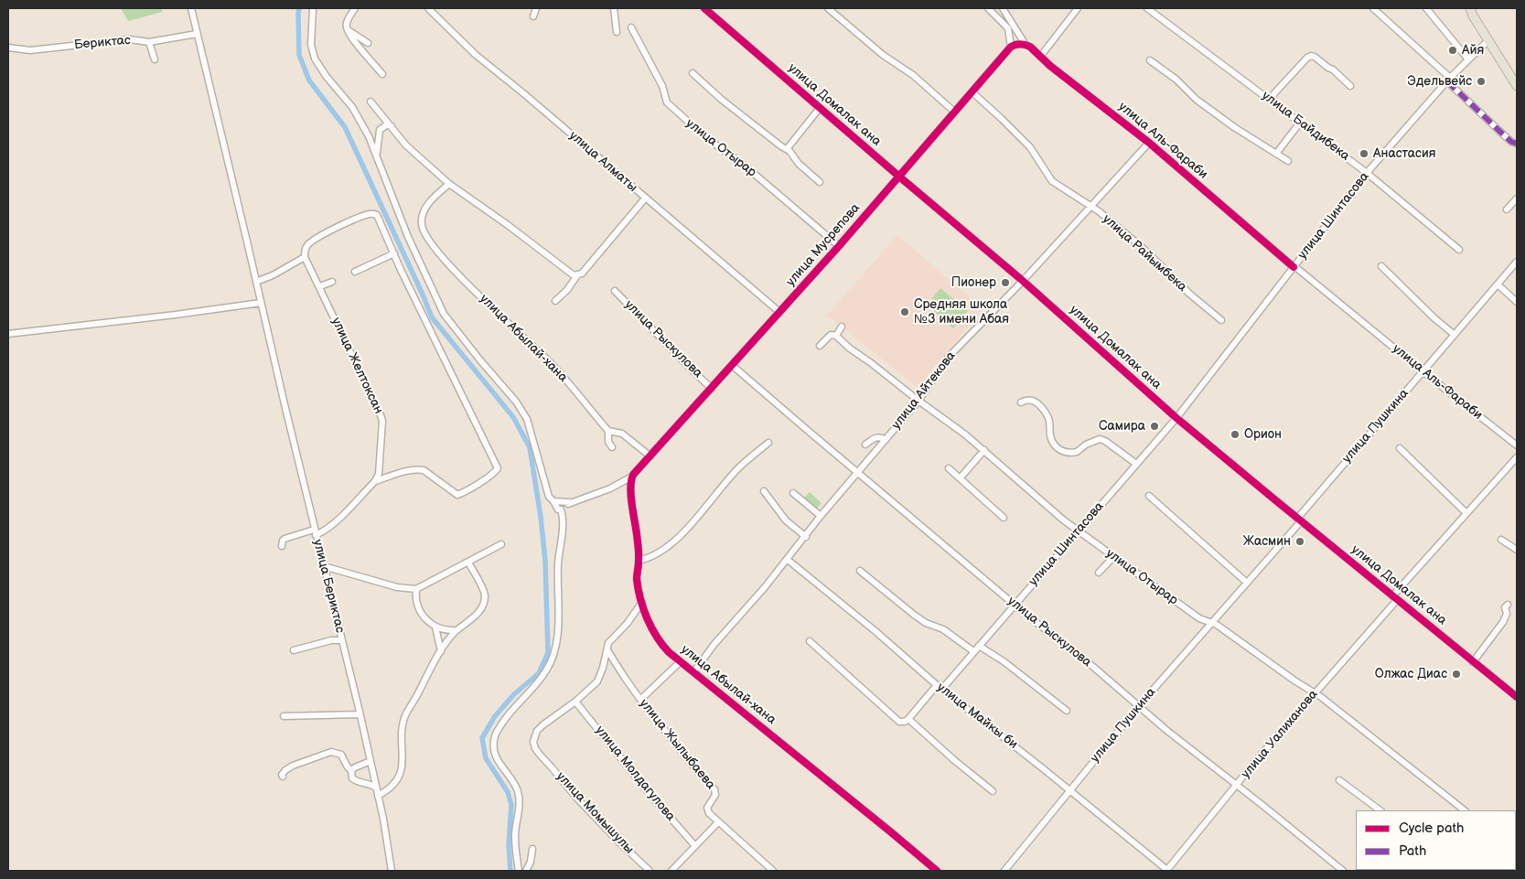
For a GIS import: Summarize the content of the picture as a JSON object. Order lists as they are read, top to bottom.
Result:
{
  "streets": {
    "street": [
      "Бериктас",
      "улица Домалак ана",
      "улица Байдибека",
      "улица Аль-Фараби",
      "улица Отырар",
      "улица Алматы",
      "улица Шинтасова",
      "улица Мусрепова",
      "улица Райымбека",
      "улица Абылай-хана",
      "улица Рыскулова",
      "улица Желтоксан",
      "улица Айтекова",
      "улица Пушкина",
      "улица Бериктас",
      "улица Майкы би",
      "улица Уалиханова",
      "улица Жылыбаева",
      "улица Молдагулова",
      "улица Момышулы"
    ]
  },
  "crossings": [
    ["Бериктас", "улица Бериктас"],
    ["улица Домалак ана", "улица Шинтасова"],
    ["улица Домалак ана", "улица Мусрепова"],
    ["улица Домалак ана", "улица Айтекова"],
    ["улица Домалак ана", "улица Пушкина"],
    ["улица Домалак ана", "улица Уалиханова"],
    ["улица Байдибека", "улица Шинтасова"],
    ["улица Аль-Фараби", "улица Шинтасова"],
    ["улица Аль-Фараби", "улица Айтекова"],
    ["улица Аль-Фараби", "улица Пушкина"],
    ["улица Отырар", "улица Шинтасова"],
    ["улица Отырар", "улица Мусрепова"],
    ["улица Отырар", "улица Айтекова"],
    ["улица Отырар", "улица Пушкина"],
    ["улица Отырар", "улица Уалиханова"],
    ["улица Алматы", "улица Мусрепова"],
    ["улица Шинтасова", "улица Рыскулова"],
    ["улица Шинтасова", "улица Майкы би"],
    ["улица Мусрепова", "улица Райымбека"],
    ["улица Мусрепова", "улица Абылай-хана"],
    ["улица Мусрепова", "улица Рыскулова"],
    ["улица Райымбека", "улица Айтекова"],
    ["улица Абылай-хана", "улица Айтекова"],
    ["улица Абылай-хана", "улица Жылыбаева"],
    ["улица Рыскулова", "улица Айтекова"],
    ["улица Рыскулова", "улица Пушкина"],
    ["улица Рыскулова", "улица Уалиханова"],
    ["улица Айтекова", "улица Майкы би"],
    ["улица Пушкина", "улица Майкы би"],
    ["улица Майкы би", "улица Уалиханова"],
    ["улица Молдагулова", "улица Момышулы"]
  ],
  "places": [
    "Айя",
    "Эдельвейс",
    "Анастасия",
    "Пионер",
    "Средняя школа №3 имени Абая",
    "Самира",
    "Орион",
    "Жасмин",
    "Олжас Диас"
  ],
  "legend": ["Cycle path", "Path"]
}
